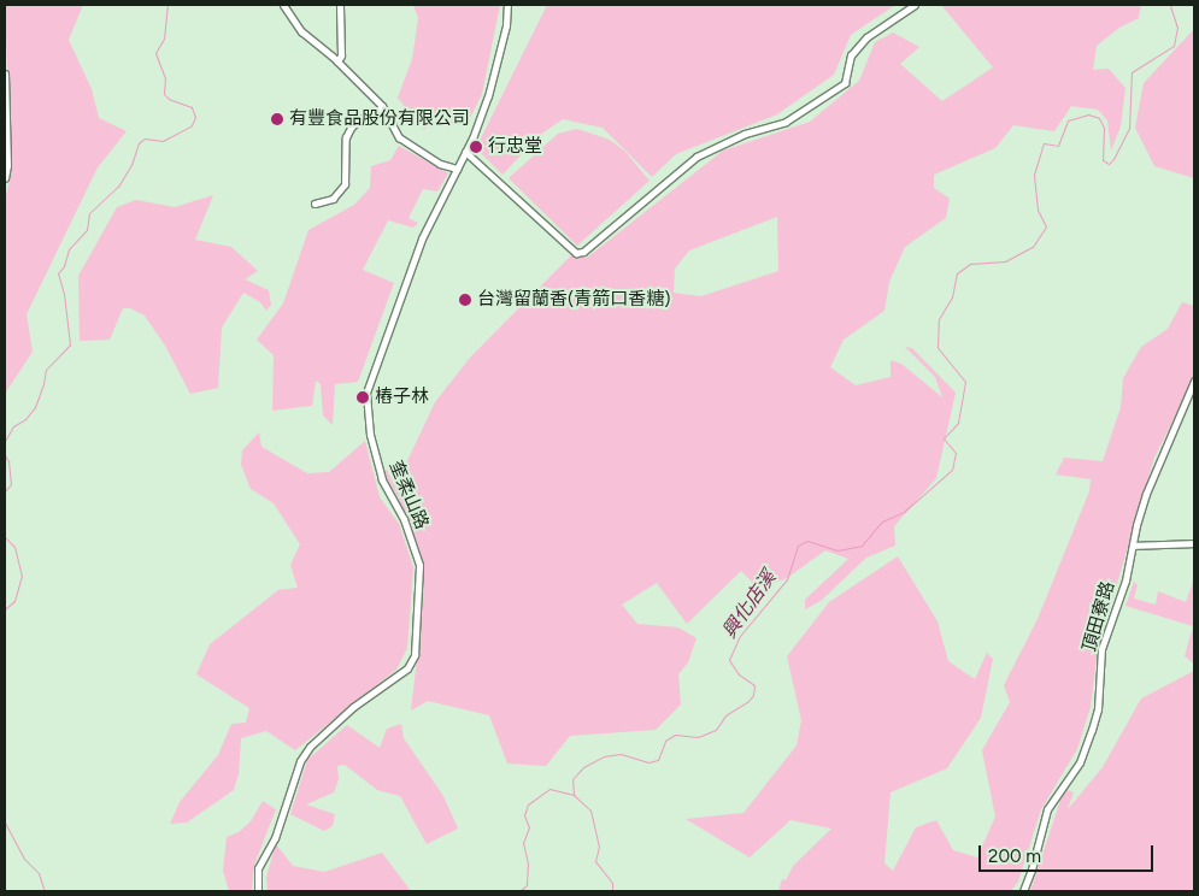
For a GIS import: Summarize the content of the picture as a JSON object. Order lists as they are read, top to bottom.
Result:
{
  "streets": {
    "street": ["奎柔山路", "頂田寮路"]
  },
  "water": ["興化店溪"],
  "places": [
    "有豐食品股份有限公司",
    "行忠堂",
    "台灣留蘭香(青箭口香糖)",
    "樁子林"
  ],
  "scale_bar": "200 m"
}
